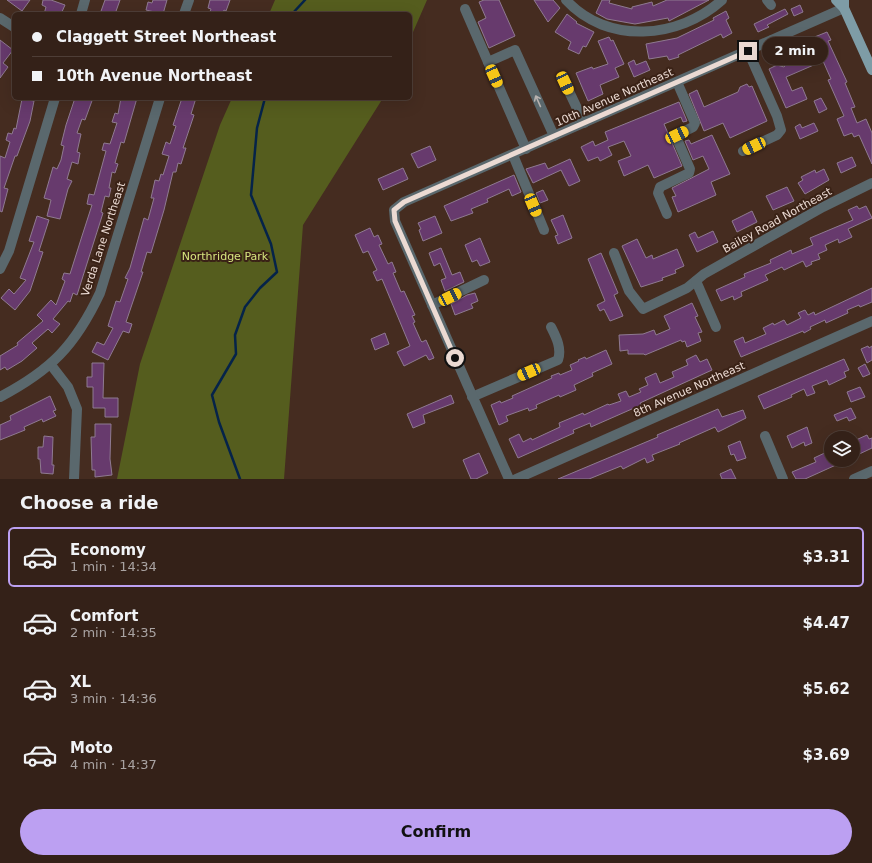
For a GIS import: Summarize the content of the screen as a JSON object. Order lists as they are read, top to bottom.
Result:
{
  "streets": {
    "street": [
      "10th Avenue Northeast",
      "Bailey Road Northeast",
      "Verda Lane Northeast",
      "8th Avenue Northeast"
    ]
  },
  "parks": ["Northridge Park"],
  "page": {
    "banner": ["Claggett Street Northeast", "10th Avenue Northeast"],
    "bubble": "2 min",
    "heading": "Choose a ride",
    "list": [
      {
        "name": "Economy",
        "note": "1 min · 14:34",
        "value": "$3.31"
      },
      {
        "name": "Comfort",
        "note": "2 min · 14:35",
        "value": "$4.47"
      },
      {
        "name": "XL",
        "note": "3 min · 14:36",
        "value": "$5.62"
      },
      {
        "name": "Moto",
        "note": "4 min · 14:37",
        "value": "$3.69"
      }
    ],
    "buttons": "Confirm"
  }
}
